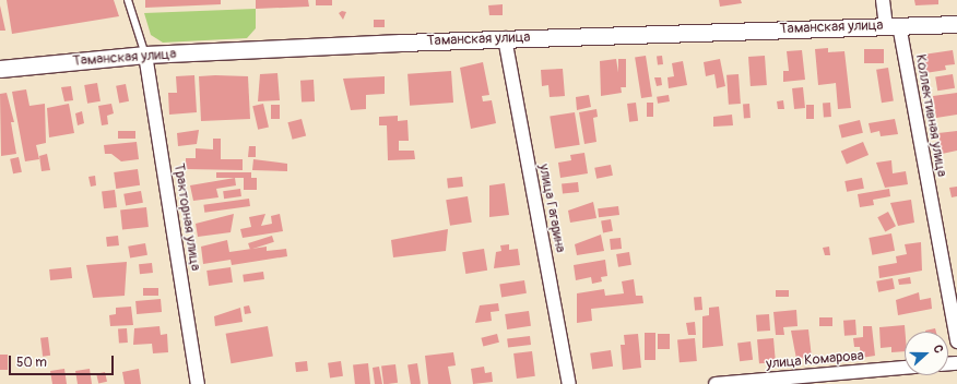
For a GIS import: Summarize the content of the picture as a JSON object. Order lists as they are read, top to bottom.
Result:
{
  "streets": {
    "street": [
      "Таманская улица",
      "Коллективная улица",
      "улица Гагарина",
      "Тракторная улица",
      "улица Комарова"
    ]
  },
  "crossings": [
    ["Таманская улица", "Коллективная улица"],
    ["Таманская улица", "улица Гагарина"],
    ["Таманская улица", "Тракторная улица"]
  ],
  "scale_bar": "50 m",
  "north": "right"
}
